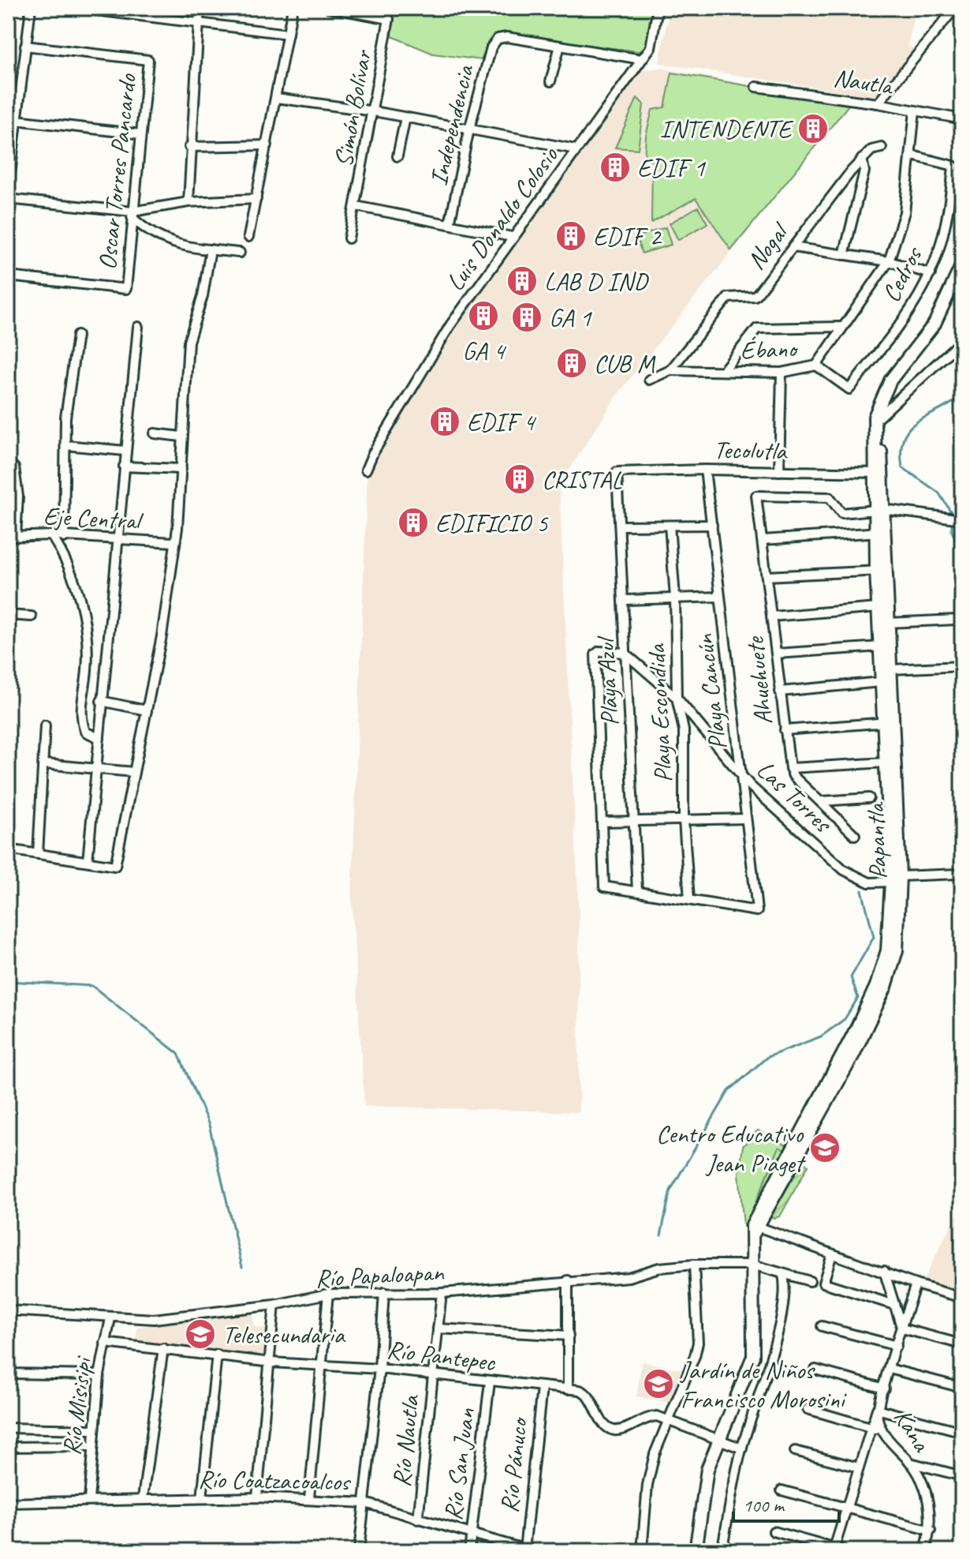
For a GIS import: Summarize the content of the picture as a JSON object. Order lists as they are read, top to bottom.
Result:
{
  "streets": {
    "street": [
      "Nautla",
      "Simón Bolívar",
      "Independencia",
      "Oscar Torres Pancardo",
      "Luis Donaldo Colosio",
      "Nogal",
      "Cedros",
      "Ébano",
      "Tecolutla",
      "Eje Central",
      "Ahuehuete",
      "Playa Azul",
      "Playa Cancún",
      "Playa Escondida",
      "Las Torres",
      "Papantla",
      "Río Papaloapan",
      "Río Pantepec",
      "Río Misisipi",
      "Kana",
      "Río Nautla",
      "Río San Juan",
      "Río Pánuco",
      "Río Coatzacoalcos"
    ]
  },
  "crossings": [
    ["Nautla", "Ébano"],
    ["Simón Bolívar", "Independencia"],
    ["Simón Bolívar", "Luis Donaldo Colosio"],
    ["Nogal", "Ébano"],
    ["Cedros", "Ébano"],
    ["Tecolutla", "Playa Azul"],
    ["Tecolutla", "Playa Cancún"],
    ["Tecolutla", "Papantla"],
    ["Ahuehuete", "Papantla"],
    ["Playa Azul", "Las Torres"],
    ["Playa Cancún", "Playa Escondida"],
    ["Playa Cancún", "Las Torres"],
    ["Playa Escondida", "Las Torres"],
    ["Las Torres", "Papantla"],
    ["Papantla", "Río Papaloapan"],
    ["Papantla", "Río Pantepec"],
    ["Río Papaloapan", "Río Misisipi"],
    ["Río Papaloapan", "Río Nautla"],
    ["Río Pantepec", "Río Misisipi"],
    ["Río Pantepec", "Río Nautla"],
    ["Río Pantepec", "Río San Juan"],
    ["Río Pantepec", "Río Pánuco"],
    ["Río Misisipi", "Río Coatzacoalcos"],
    ["Río Nautla", "Río Coatzacoalcos"],
    ["Río San Juan", "Río Coatzacoalcos"],
    ["Río Pánuco", "Río Coatzacoalcos"]
  ],
  "places": {
    "building": [
      "INTENDENTE",
      "EDIF 1",
      "EDIF 2",
      "LAB D IND",
      "GA 4",
      "GA 1",
      "CUB M",
      "EDIF 4",
      "CRISTAL",
      "EDIFICIO 5"
    ],
    "school or university": ["Centro Educativo Jean Piaget", "Telesecundaria", "Jardín de Niños Francisco Morosini"]
  },
  "scale_bar": "100 m"
}
